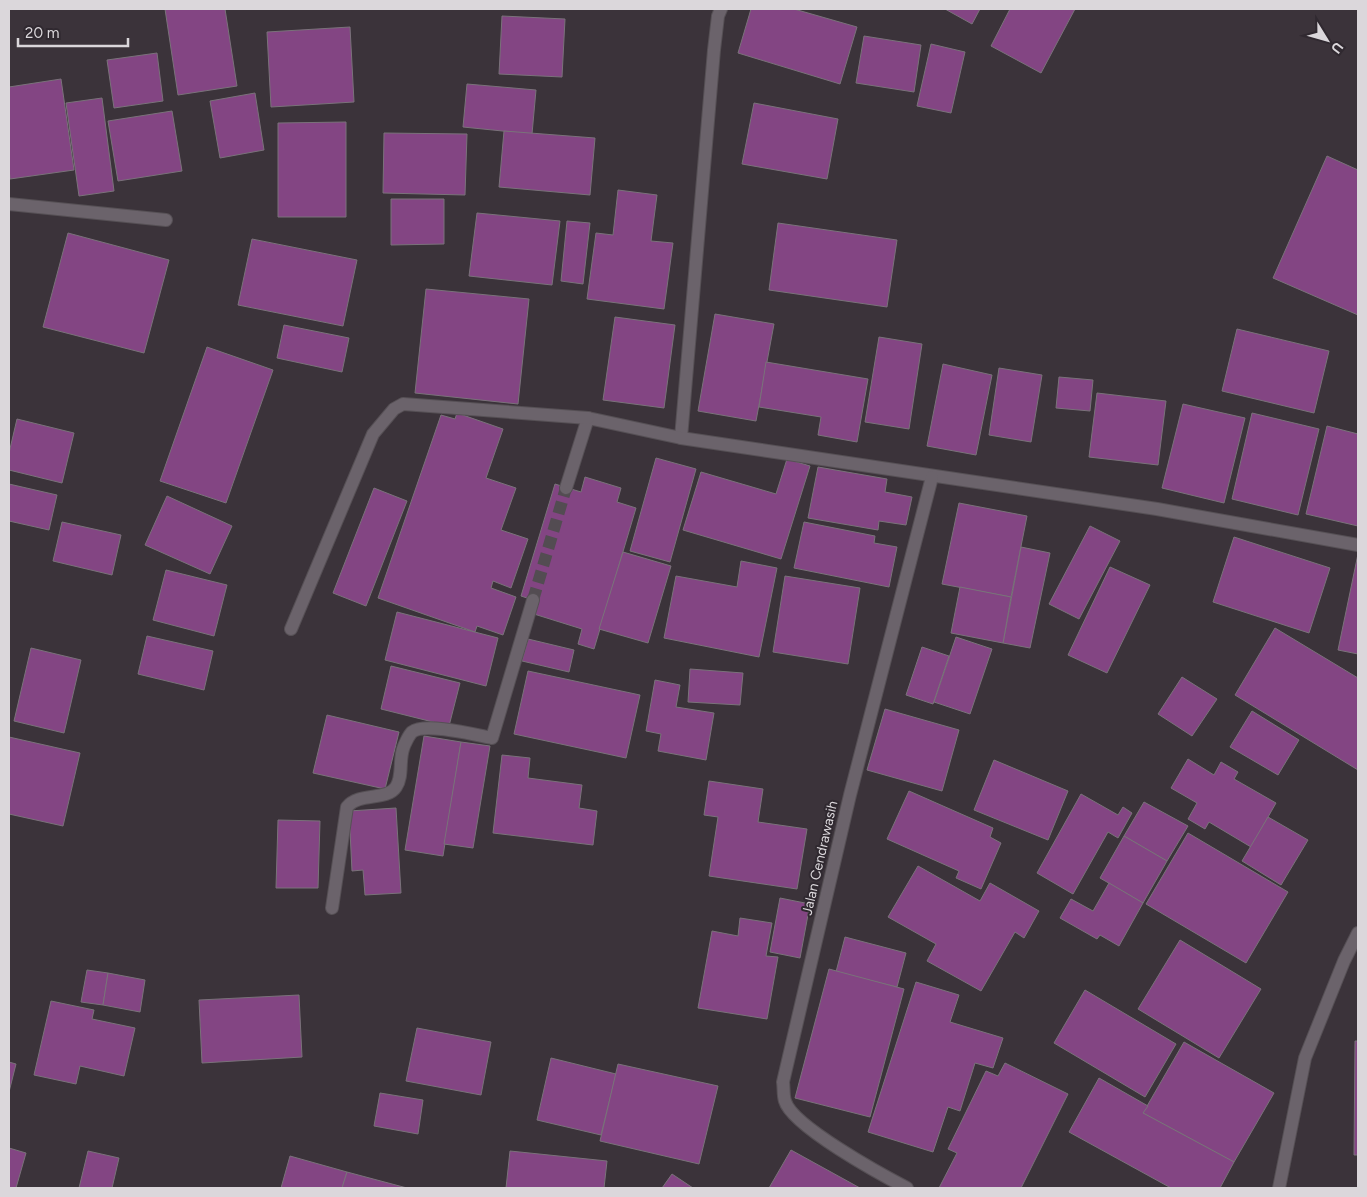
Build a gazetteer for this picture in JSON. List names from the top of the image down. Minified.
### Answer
{"streets":{"street":["Jalan Cendrawasih"]},"scale_bar":"20 m","north":"bottom right"}
